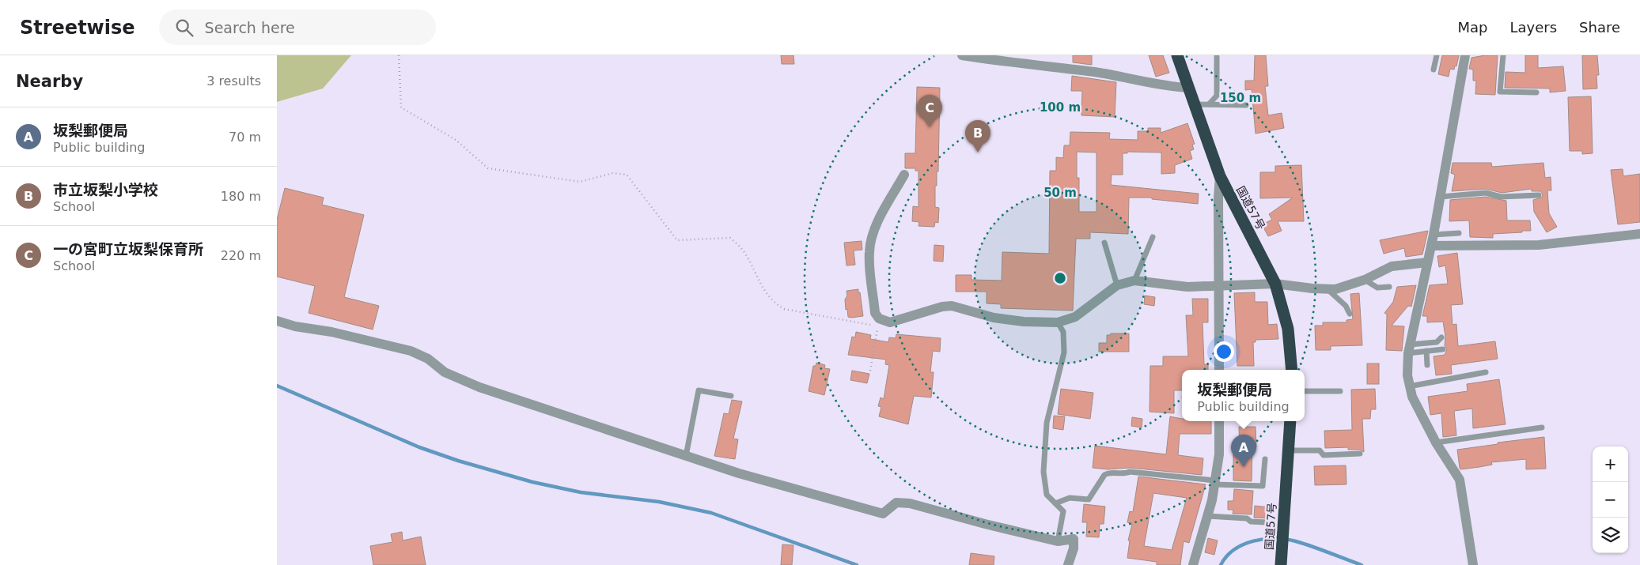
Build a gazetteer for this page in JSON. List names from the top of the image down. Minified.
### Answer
{"streets":{"highway":["国道57号"]},"page":{"header":"Streetwise","search":"Search here","nav":["Map","Layers","Share"],"heading":["Nearby","3 results"],"pins":["C","B","A"],"list":[{"mark":"A","name":"坂梨郵便局","note":"Public building","value":"70 m"},{"mark":"B","name":"市立坂梨小学校","note":"School","value":"180 m"},{"mark":"C","name":"一の宮町立坂梨保育所","note":"School","value":"220 m"}],"popup":["坂梨郵便局","Public building"],"map_buttons":["+","−"]},"rings":["150 m","100 m","50 m"]}
